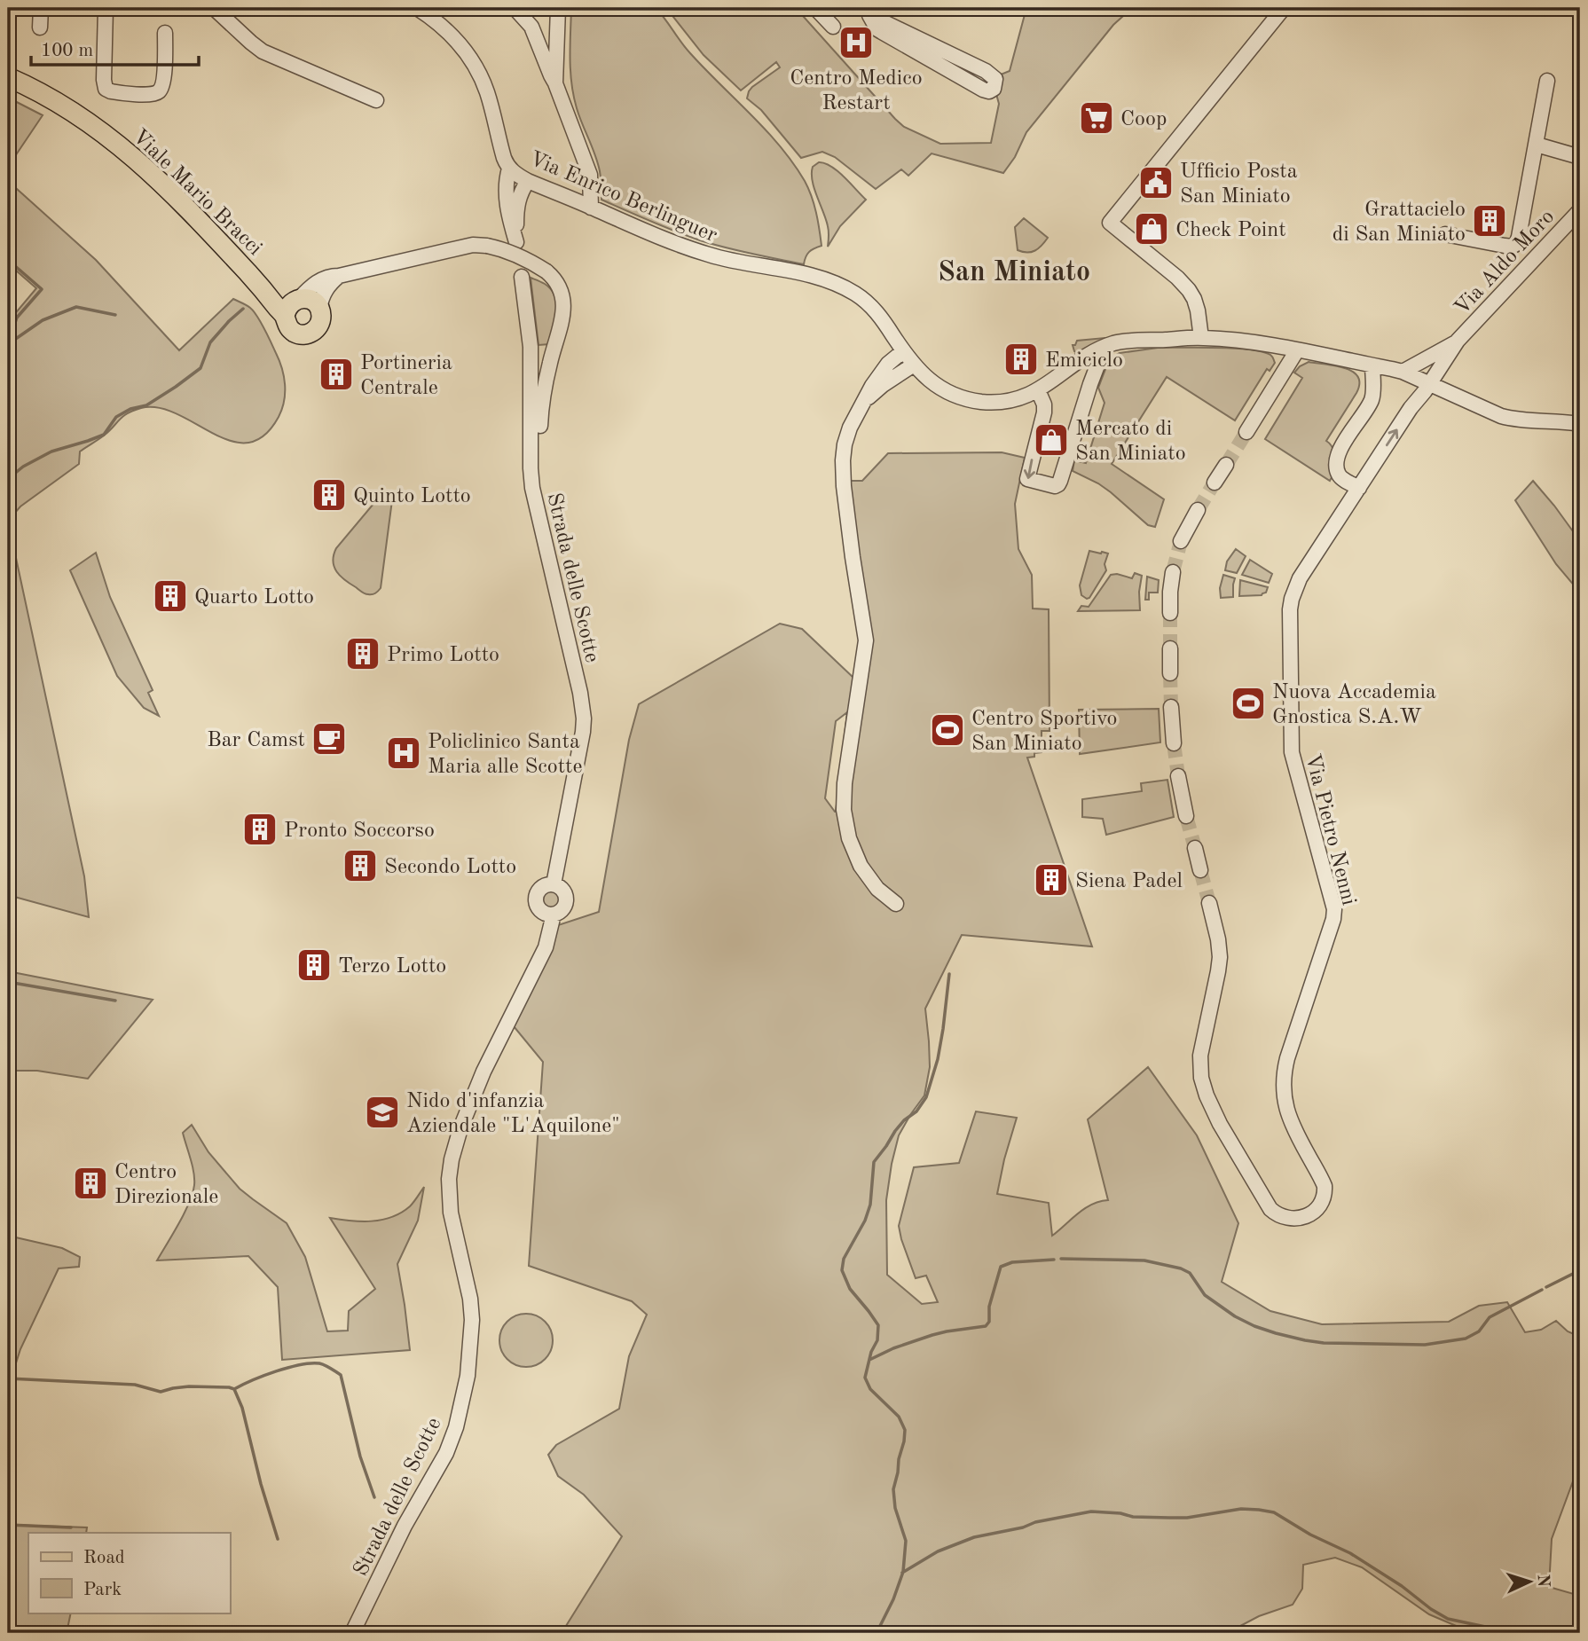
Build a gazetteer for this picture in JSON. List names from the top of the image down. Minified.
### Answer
{"streets":{"main road":["Viale Mario Bracci"],"street":["Via Enrico Berlinguer","Via Aldo Moro","Strada delle Scotte","Via Pietro Nenni"]},"crossings":[["Via Enrico Berlinguer","Via Aldo Moro"],["Via Enrico Berlinguer","Via Pietro Nenni"],["Via Aldo Moro","Via Pietro Nenni"]],"districts":["San Miniato"],"places":{"hospital":["Centro Medico Restart","Policlinico Santa Maria alle Scotte"],"supermarket":["Coop"],"public building":["Ufficio Posta San Miniato"],"building":["Grattacielo di San Miniato","Emiciclo","Portineria Centrale","Quinto Lotto","Quarto Lotto","Primo Lotto","Pronto Soccorso","Secondo Lotto","Siena Padel","Terzo Lotto","Centro Direzionale"],"shop":["Check Point","Mercato di San Miniato"],"sports":["Nuova Accademia Gnostica S.A.W","Centro Sportivo San Miniato"],"cafe":["Bar Camst"],"school or university":["Nido d'infanzia Aziendale \"L'Aquilone\""]},"legend":["Road","Park"],"scale_bar":"100 m","north":"right"}
